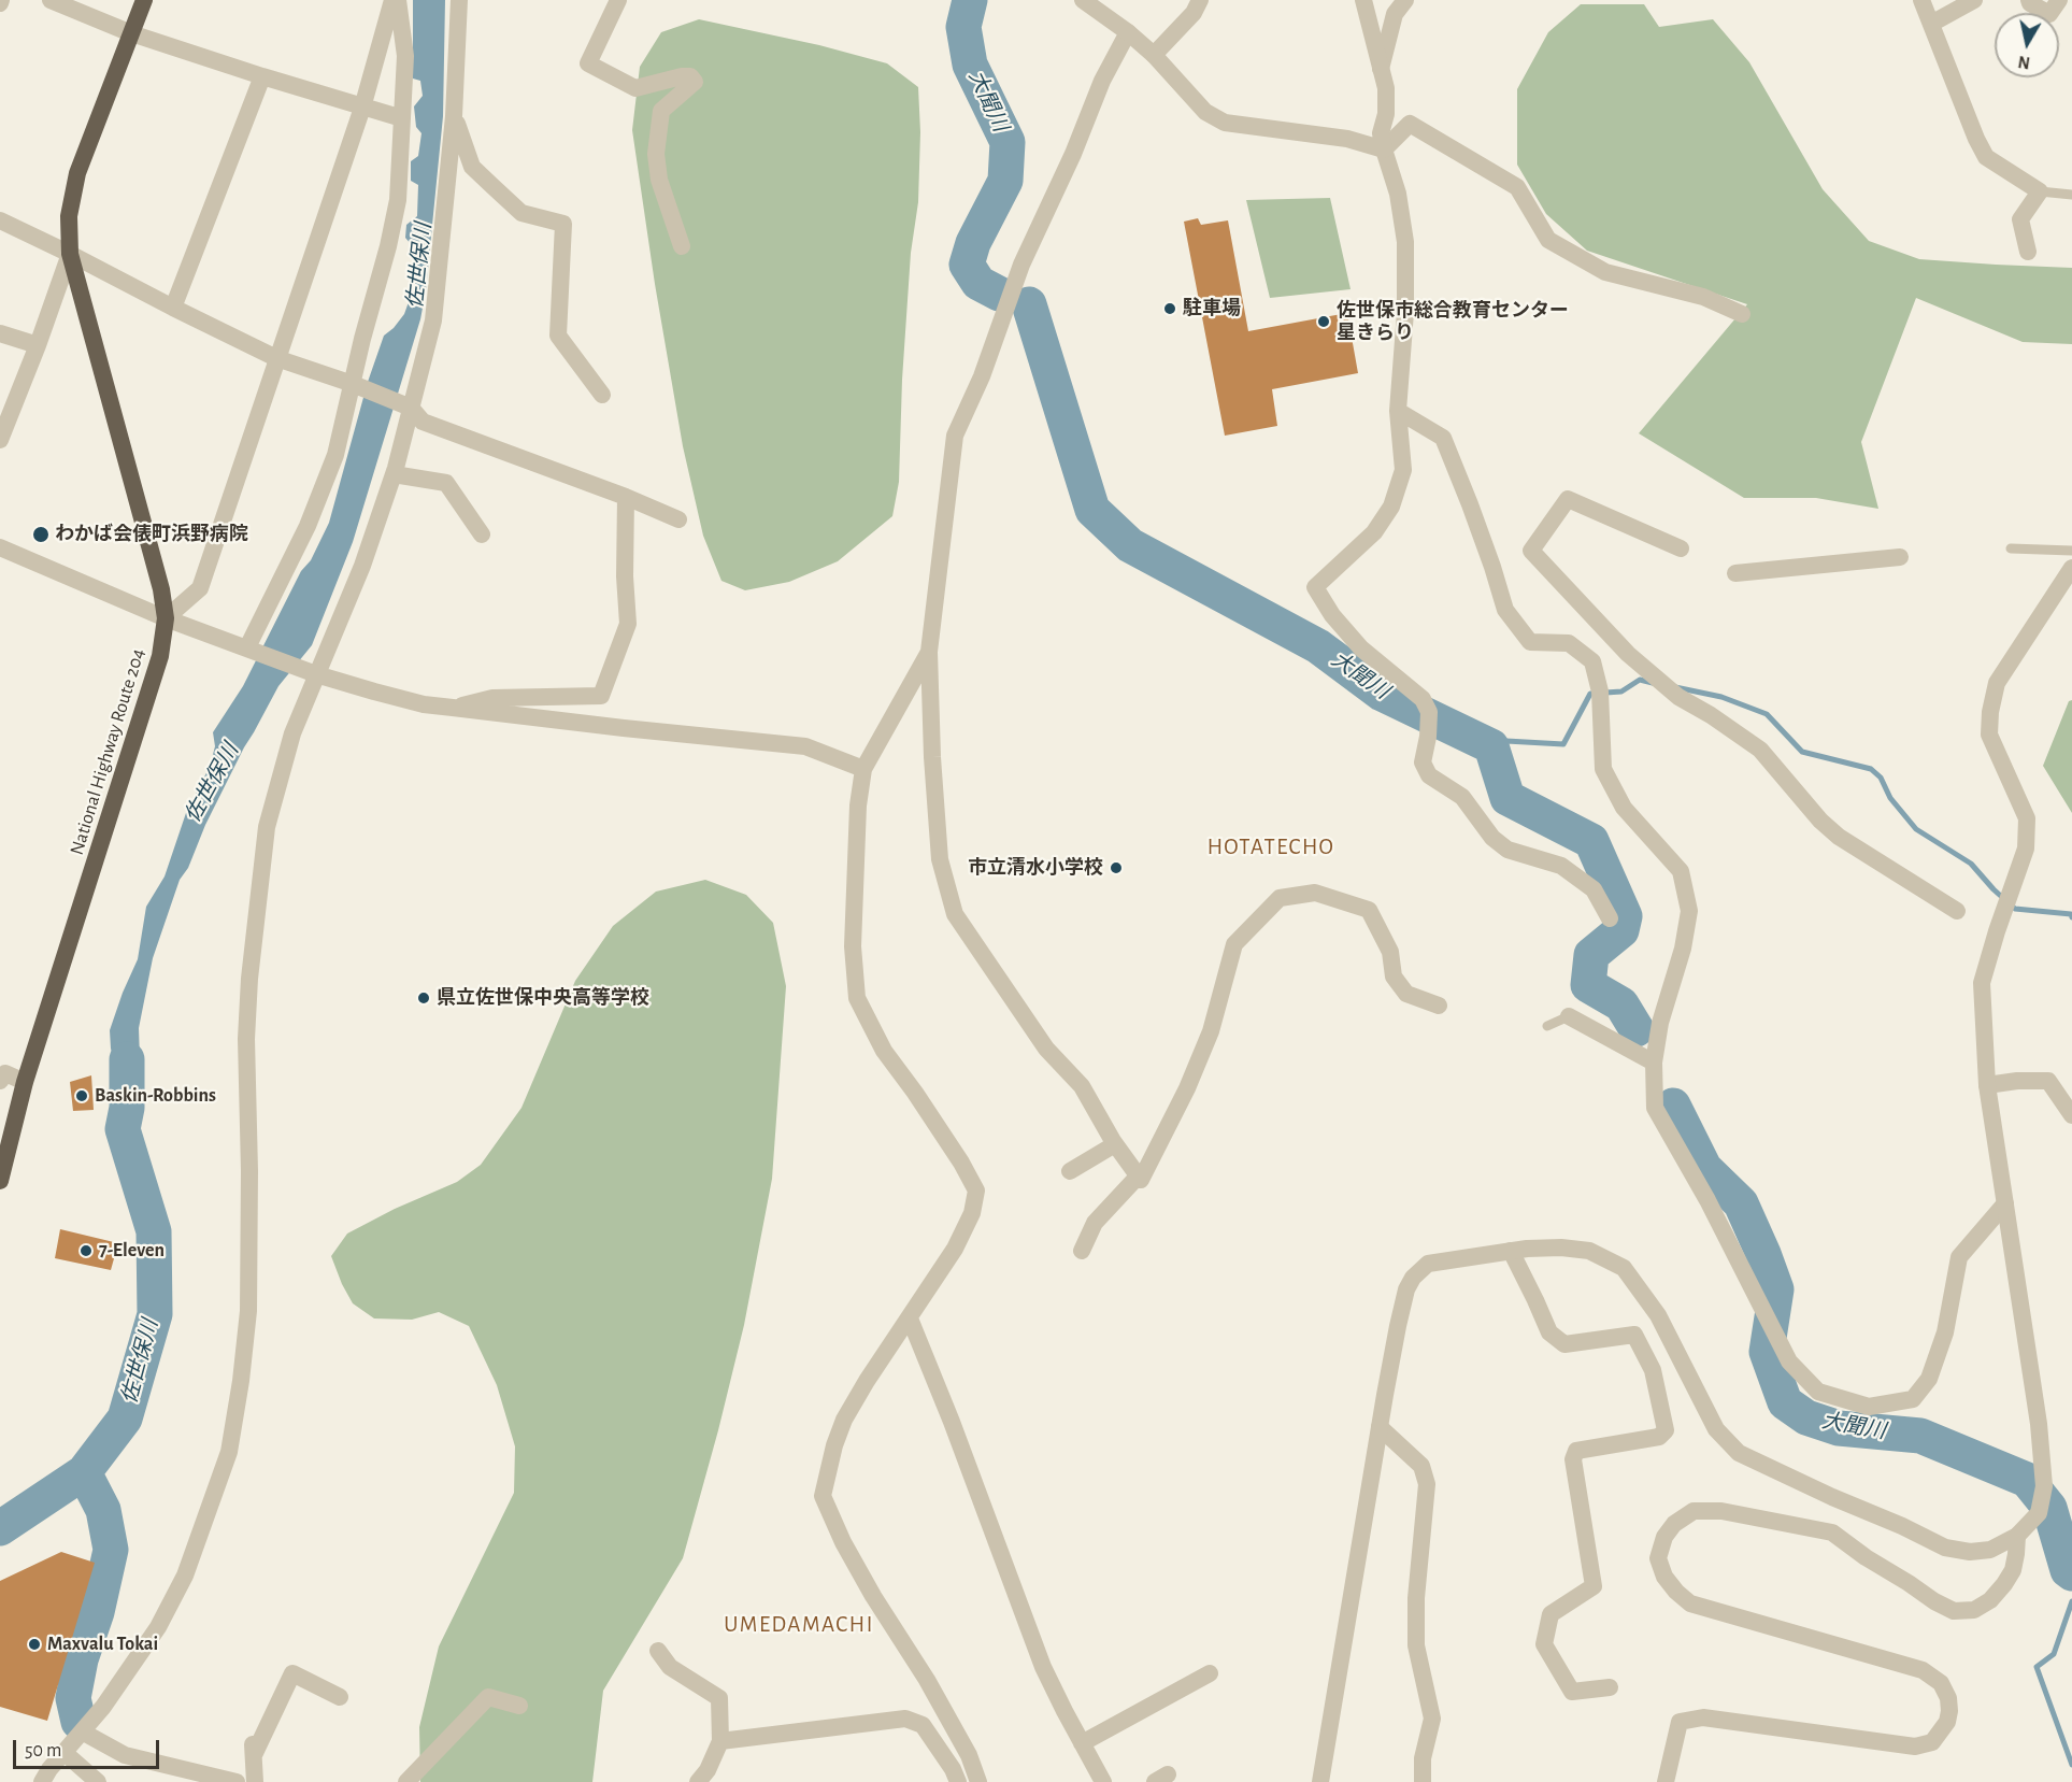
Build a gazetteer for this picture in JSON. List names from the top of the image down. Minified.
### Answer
{"streets":{"highway":["National Highway Route 204"]},"districts":["HOTATECHO","UMEDAMACHI"],"water":["大聞川","佐世保川"],"places":["駐車場","佐世保市総合教育センター 星きらり","わかば会俵町浜野病院","市立清水小学校","県立佐世保中央高等学校","Baskin-Robbins","7-Eleven","Maxvalu Tokai"],"scale_bar":"50 m","north":"bottom"}
